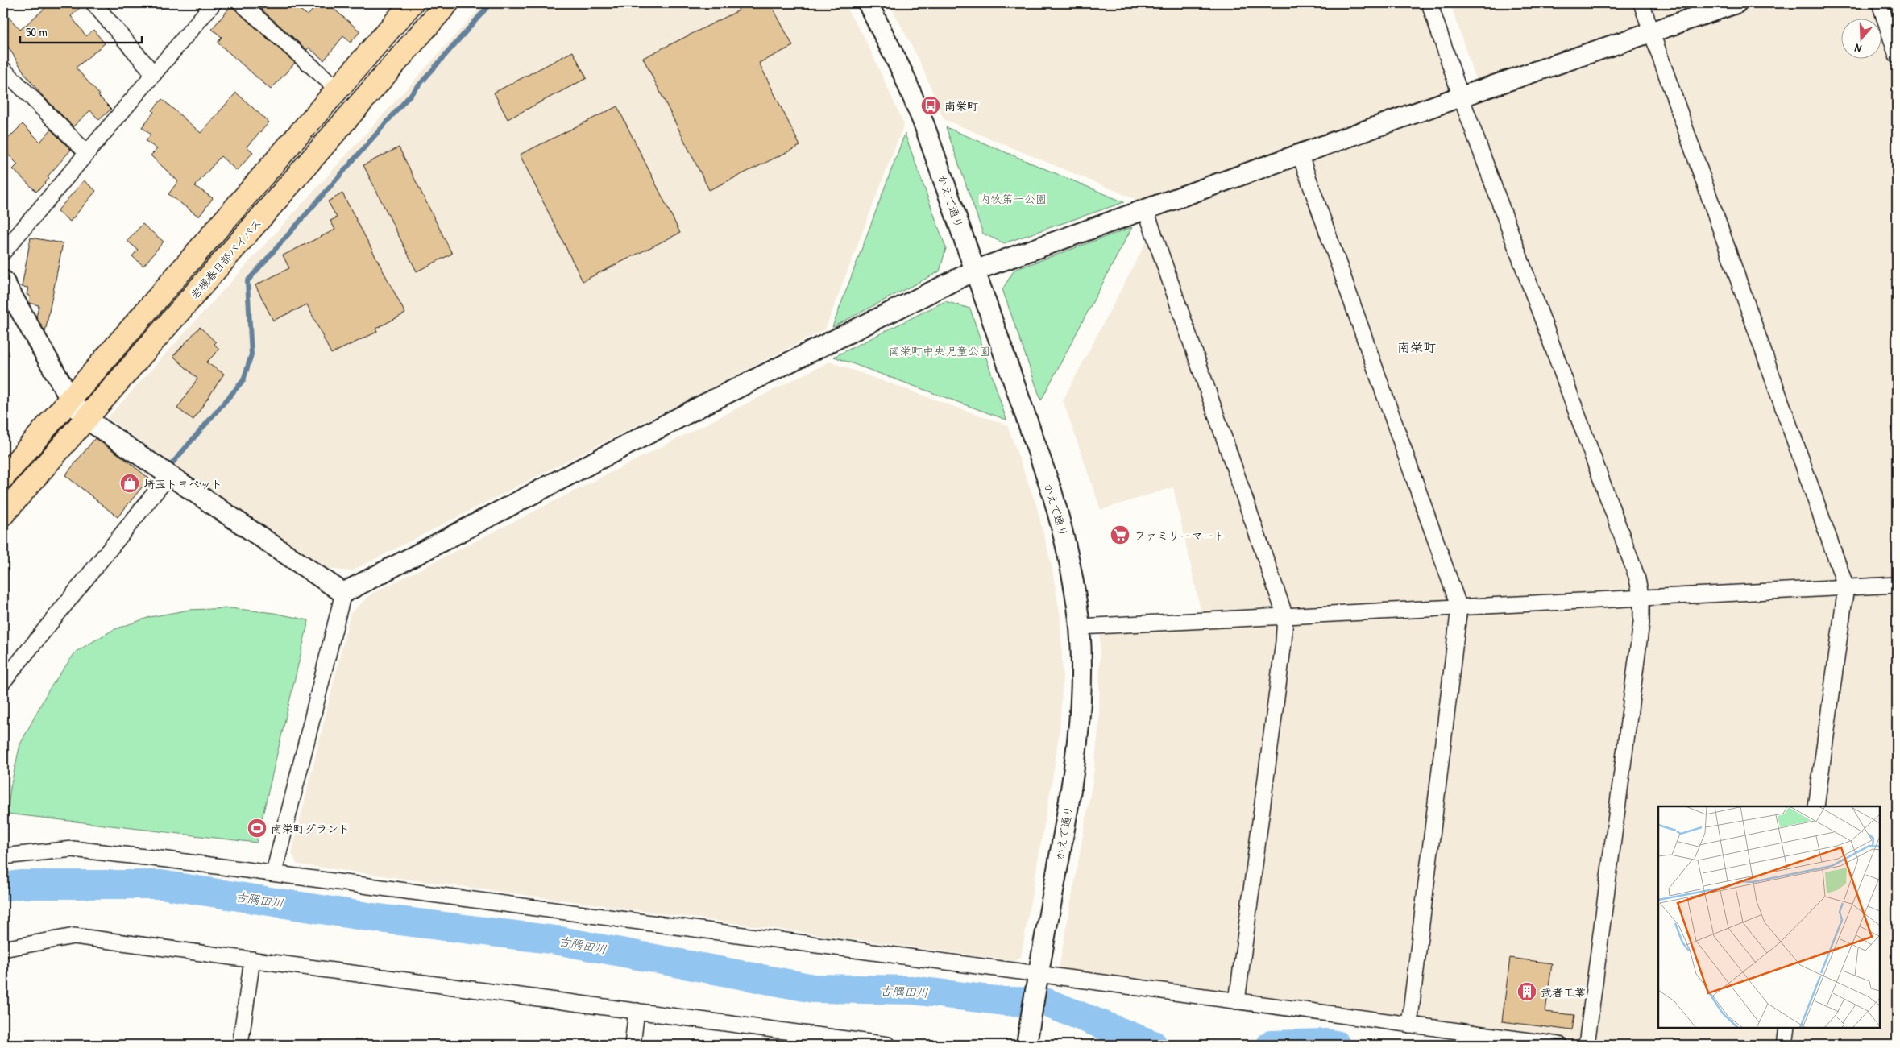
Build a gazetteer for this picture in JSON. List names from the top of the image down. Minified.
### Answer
{"streets":{"highway":["岩槻春日部バイパス"],"street":["かえで通り"]},"districts":["南栄町"],"water":["古隅田川"],"parks":["内牧第一公園","南栄町中央児童公園"],"places":{"bus stop":["南栄町"],"shop":["埼玉トヨペット"],"supermarket":["ファミリーマート"],"sports":["南栄町グランド"],"building":["武者工業"]},"scale_bar":"50 m","north":"bottom"}
